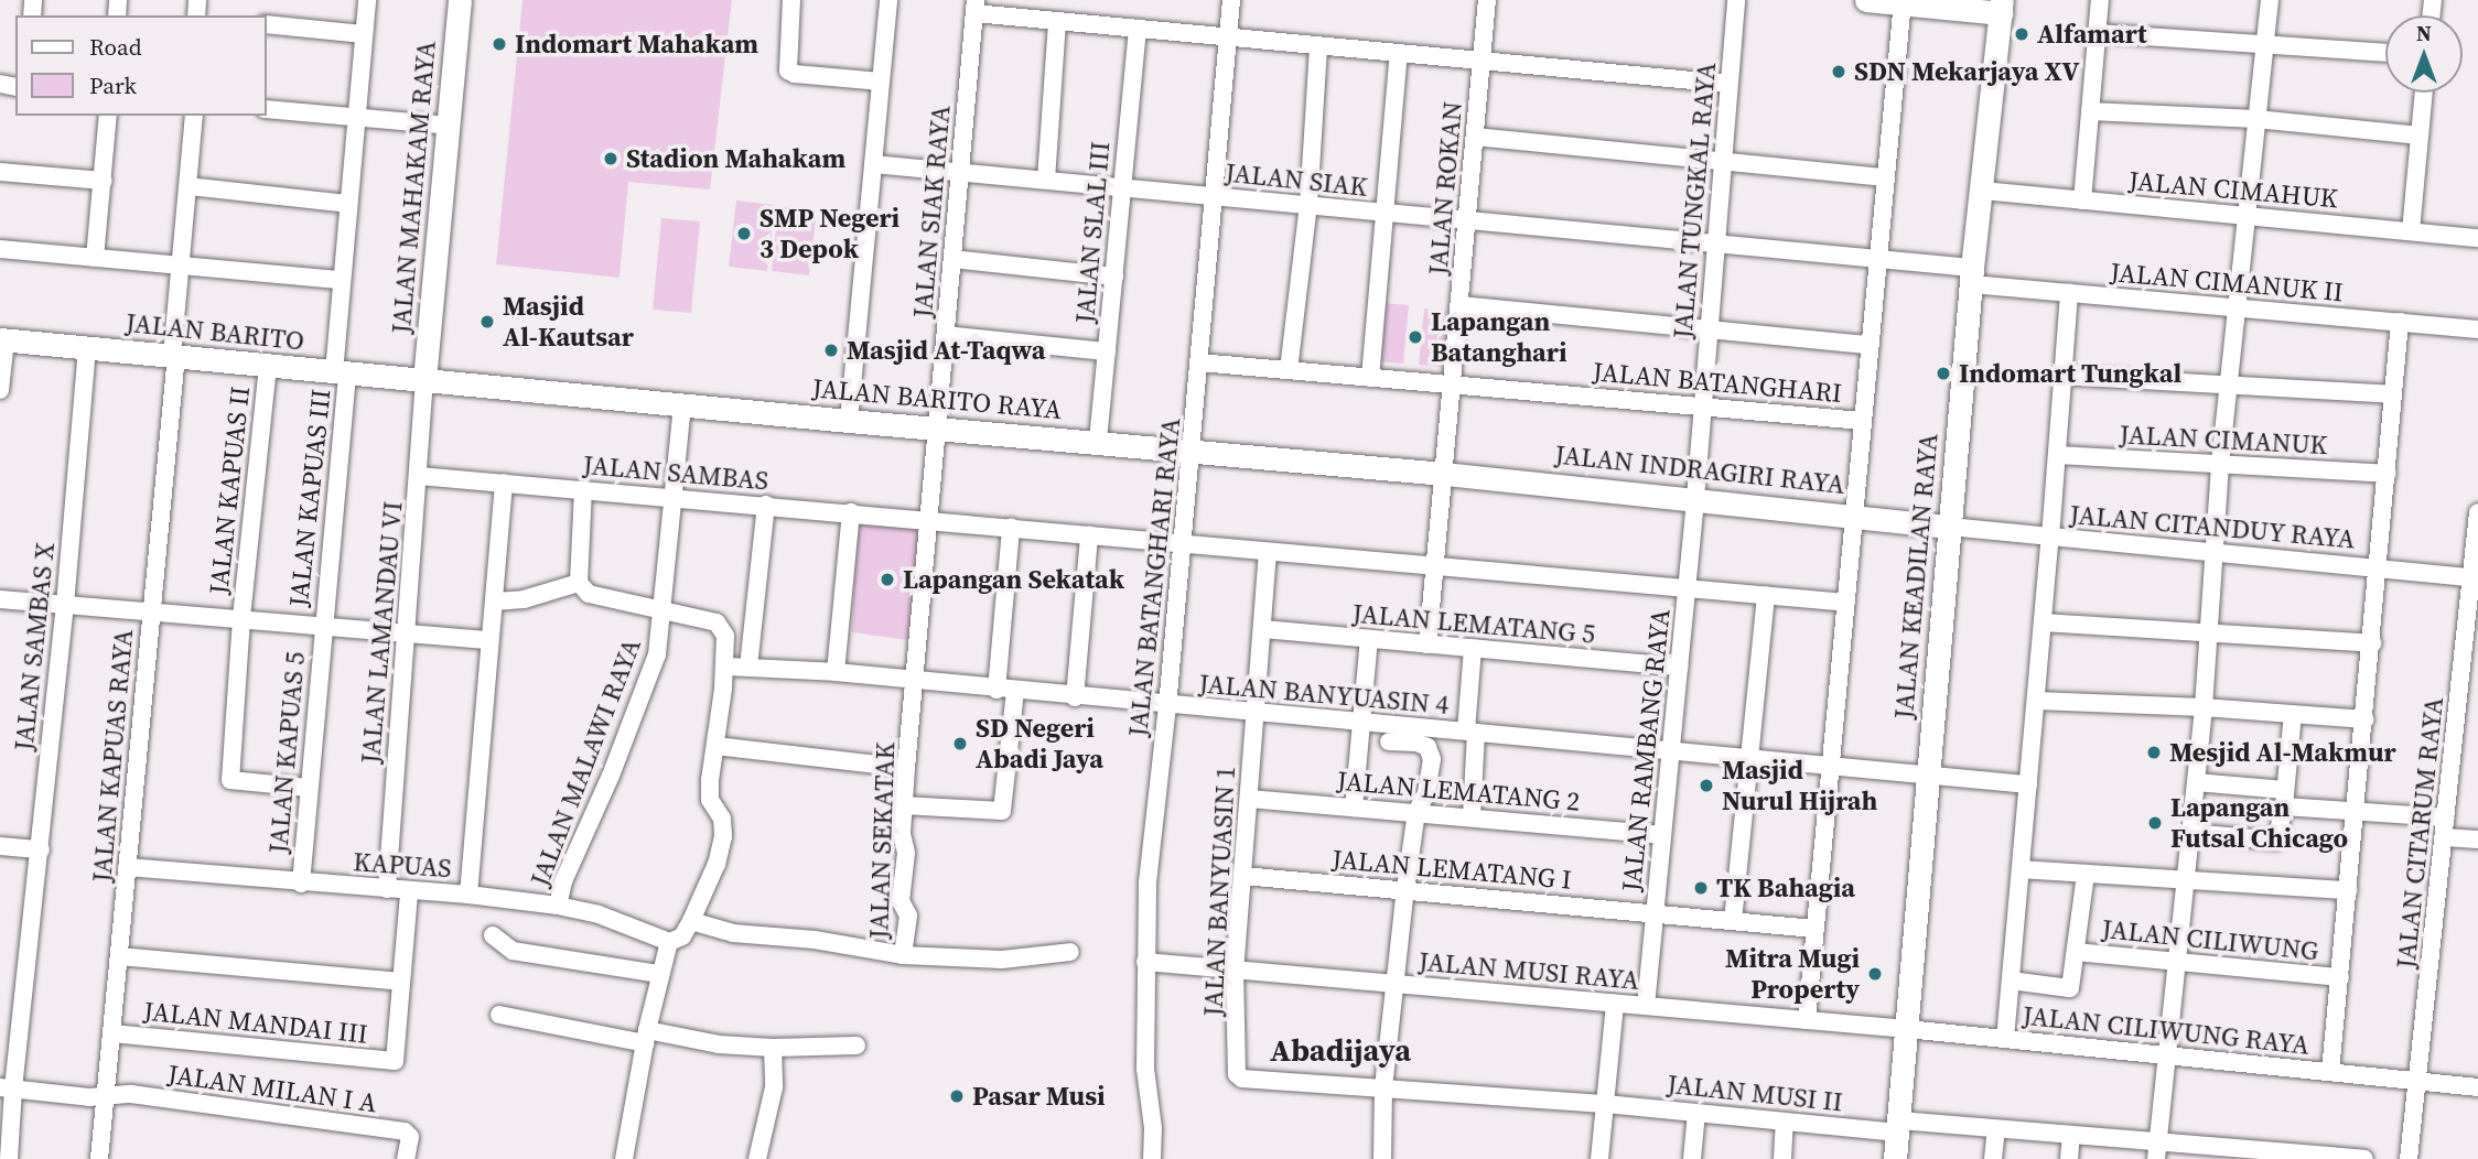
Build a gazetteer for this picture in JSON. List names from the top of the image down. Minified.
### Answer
{"streets":{"street":["JALAN SIAK","JALAN MAHAKAM RAYA","JALAN ROKAN","JALAN CIMAHUK","JALAN TUNGKAL RAYA","JALAN SIAK RAYA","JALAN SLAL III","JALAN CIMANUK II","JALAN BARITO","JALAN BATANGHARI","JALAN BARITO RAYA","JALAN CIMANUK","JALAN INDRAGIRI RAYA","JALAN SAMBAS","JALAN KAPUAS II","JALAN KAPUAS III","JALAN CITANDUY RAYA","JALAN KEADILAN RAYA","JALAN BATANGHARI RAYA","JALAN LEMATANG 5","JALAN LAMANDAU VI","JALAN SAMBAS X","JALAN BANYUASIN 4","JALAN RAMBANG RAYA","JALAN KAPUAS 5","JALAN KAPUAS RAYA","JALAN MALAWI RAYA","JALAN LEMATANG 2","JALAN CITARUM RAYA","JALAN SEKATAK","KAPUAS","JALAN LEMATANG I","JALAN BANYUASIN 1","JALAN CILIWUNG","JALAN MUSI RAYA","JALAN MANDAI III","JALAN CILIWUNG RAYA","JALAN MILAN I A","JALAN MUSI II"]},"crossings":[["JALAN SIAK","JALAN ROKAN"],["JALAN SIAK","JALAN TUNGKAL RAYA"],["JALAN SIAK","JALAN SIAK RAYA"],["JALAN SIAK","JALAN SLAL III"],["JALAN SIAK","JALAN CIMANUK II"],["JALAN SIAK","JALAN BATANGHARI RAYA"],["JALAN MAHAKAM RAYA","JALAN BARITO"],["JALAN MAHAKAM RAYA","JALAN BARITO RAYA"],["JALAN MAHAKAM RAYA","JALAN LAMANDAU VI"],["JALAN ROKAN","JALAN BATANGHARI"],["JALAN ROKAN","JALAN BARITO RAYA"],["JALAN ROKAN","JALAN INDRAGIRI RAYA"],["JALAN ROKAN","JALAN SAMBAS"],["JALAN ROKAN","JALAN LEMATANG 5"],["JALAN CIMAHUK","JALAN KEADILAN RAYA"],["JALAN TUNGKAL RAYA","JALAN BATANGHARI"],["JALAN TUNGKAL RAYA","JALAN INDRAGIRI RAYA"],["JALAN TUNGKAL RAYA","JALAN RAMBANG RAYA"],["JALAN SIAK RAYA","JALAN BARITO RAYA"],["JALAN SIAK RAYA","JALAN SEKATAK"],["JALAN SLAL III","JALAN BARITO RAYA"],["JALAN CIMANUK II","JALAN KEADILAN RAYA"],["JALAN BARITO","JALAN BARITO RAYA"],["JALAN BARITO","JALAN KAPUAS II"],["JALAN BARITO","JALAN KAPUAS III"],["JALAN BARITO","JALAN LAMANDAU VI"],["JALAN BARITO","JALAN SAMBAS X"],["JALAN BARITO","JALAN KAPUAS RAYA"],["JALAN BATANGHARI","JALAN BATANGHARI RAYA"],["JALAN BARITO RAYA","JALAN INDRAGIRI RAYA"],["JALAN BARITO RAYA","JALAN BATANGHARI RAYA"],["JALAN BARITO RAYA","JALAN LAMANDAU VI"],["JALAN BARITO RAYA","JALAN MALAWI RAYA"],["JALAN BARITO RAYA","JALAN SEKATAK"],["JALAN INDRAGIRI RAYA","JALAN CITANDUY RAYA"],["JALAN INDRAGIRI RAYA","JALAN KEADILAN RAYA"],["JALAN INDRAGIRI RAYA","JALAN RAMBANG RAYA"],["JALAN SAMBAS","JALAN BATANGHARI RAYA"],["JALAN SAMBAS","JALAN LAMANDAU VI"],["JALAN SAMBAS","JALAN RAMBANG RAYA"],["JALAN SAMBAS","JALAN MALAWI RAYA"],["JALAN SAMBAS","JALAN SEKATAK"],["JALAN SAMBAS","JALAN BANYUASIN 1"],["JALAN KAPUAS II","JALAN KAPUAS 5"],["JALAN KAPUAS III","JALAN KAPUAS 5"],["JALAN CITANDUY RAYA","JALAN KEADILAN RAYA"],["JALAN CITANDUY RAYA","JALAN CITARUM RAYA"],["JALAN KEADILAN RAYA","JALAN BANYUASIN 4"],["JALAN KEADILAN RAYA","JALAN MUSI RAYA"],["JALAN KEADILAN RAYA","JALAN CILIWUNG RAYA"],["JALAN KEADILAN RAYA","JALAN MUSI II"],["JALAN BATANGHARI RAYA","JALAN BANYUASIN 4"],["JALAN BATANGHARI RAYA","JALAN MUSI RAYA"],["JALAN LEMATANG 5","JALAN RAMBANG RAYA"],["JALAN LEMATANG 5","JALAN BANYUASIN 1"],["JALAN LAMANDAU VI","KAPUAS"],["JALAN BANYUASIN 4","JALAN RAMBANG RAYA"],["JALAN BANYUASIN 4","JALAN SEKATAK"],["JALAN BANYUASIN 4","JALAN BANYUASIN 1"],["JALAN RAMBANG RAYA","JALAN LEMATANG 2"],["JALAN RAMBANG RAYA","JALAN LEMATANG I"],["JALAN RAMBANG RAYA","JALAN MUSI RAYA"],["JALAN KAPUAS 5","KAPUAS"],["JALAN KAPUAS RAYA","KAPUAS"],["JALAN KAPUAS RAYA","JALAN MANDAI III"],["JALAN KAPUAS RAYA","JALAN MILAN I A"],["JALAN MALAWI RAYA","KAPUAS"],["JALAN LEMATANG 2","JALAN BANYUASIN 1"],["JALAN CITARUM RAYA","JALAN CILIWUNG RAYA"],["JALAN LEMATANG I","JALAN BANYUASIN 1"],["JALAN BANYUASIN 1","JALAN MUSI RAYA"],["JALAN BANYUASIN 1","JALAN MUSI II"],["JALAN MUSI RAYA","JALAN CILIWUNG RAYA"]],"districts":["Abadijaya"],"places":["Alfamart","Indomart Mahakam","SDN Mekarjaya XV","Stadion Mahakam","SMP Negeri 3 Depok","Masjid Al-Kautsar","Lapangan Batanghari","Masjid At-Taqwa","Indomart Tungkal","Lapangan Sekatak","SD Negeri Abadi Jaya","Mesjid Al-Makmur","Masjid Nurul Hijrah","Lapangan Futsal Chicago","TK Bahagia","Mitra Mugi Property","Pasar Musi"],"legend":["Road","Park"],"north":"top"}
